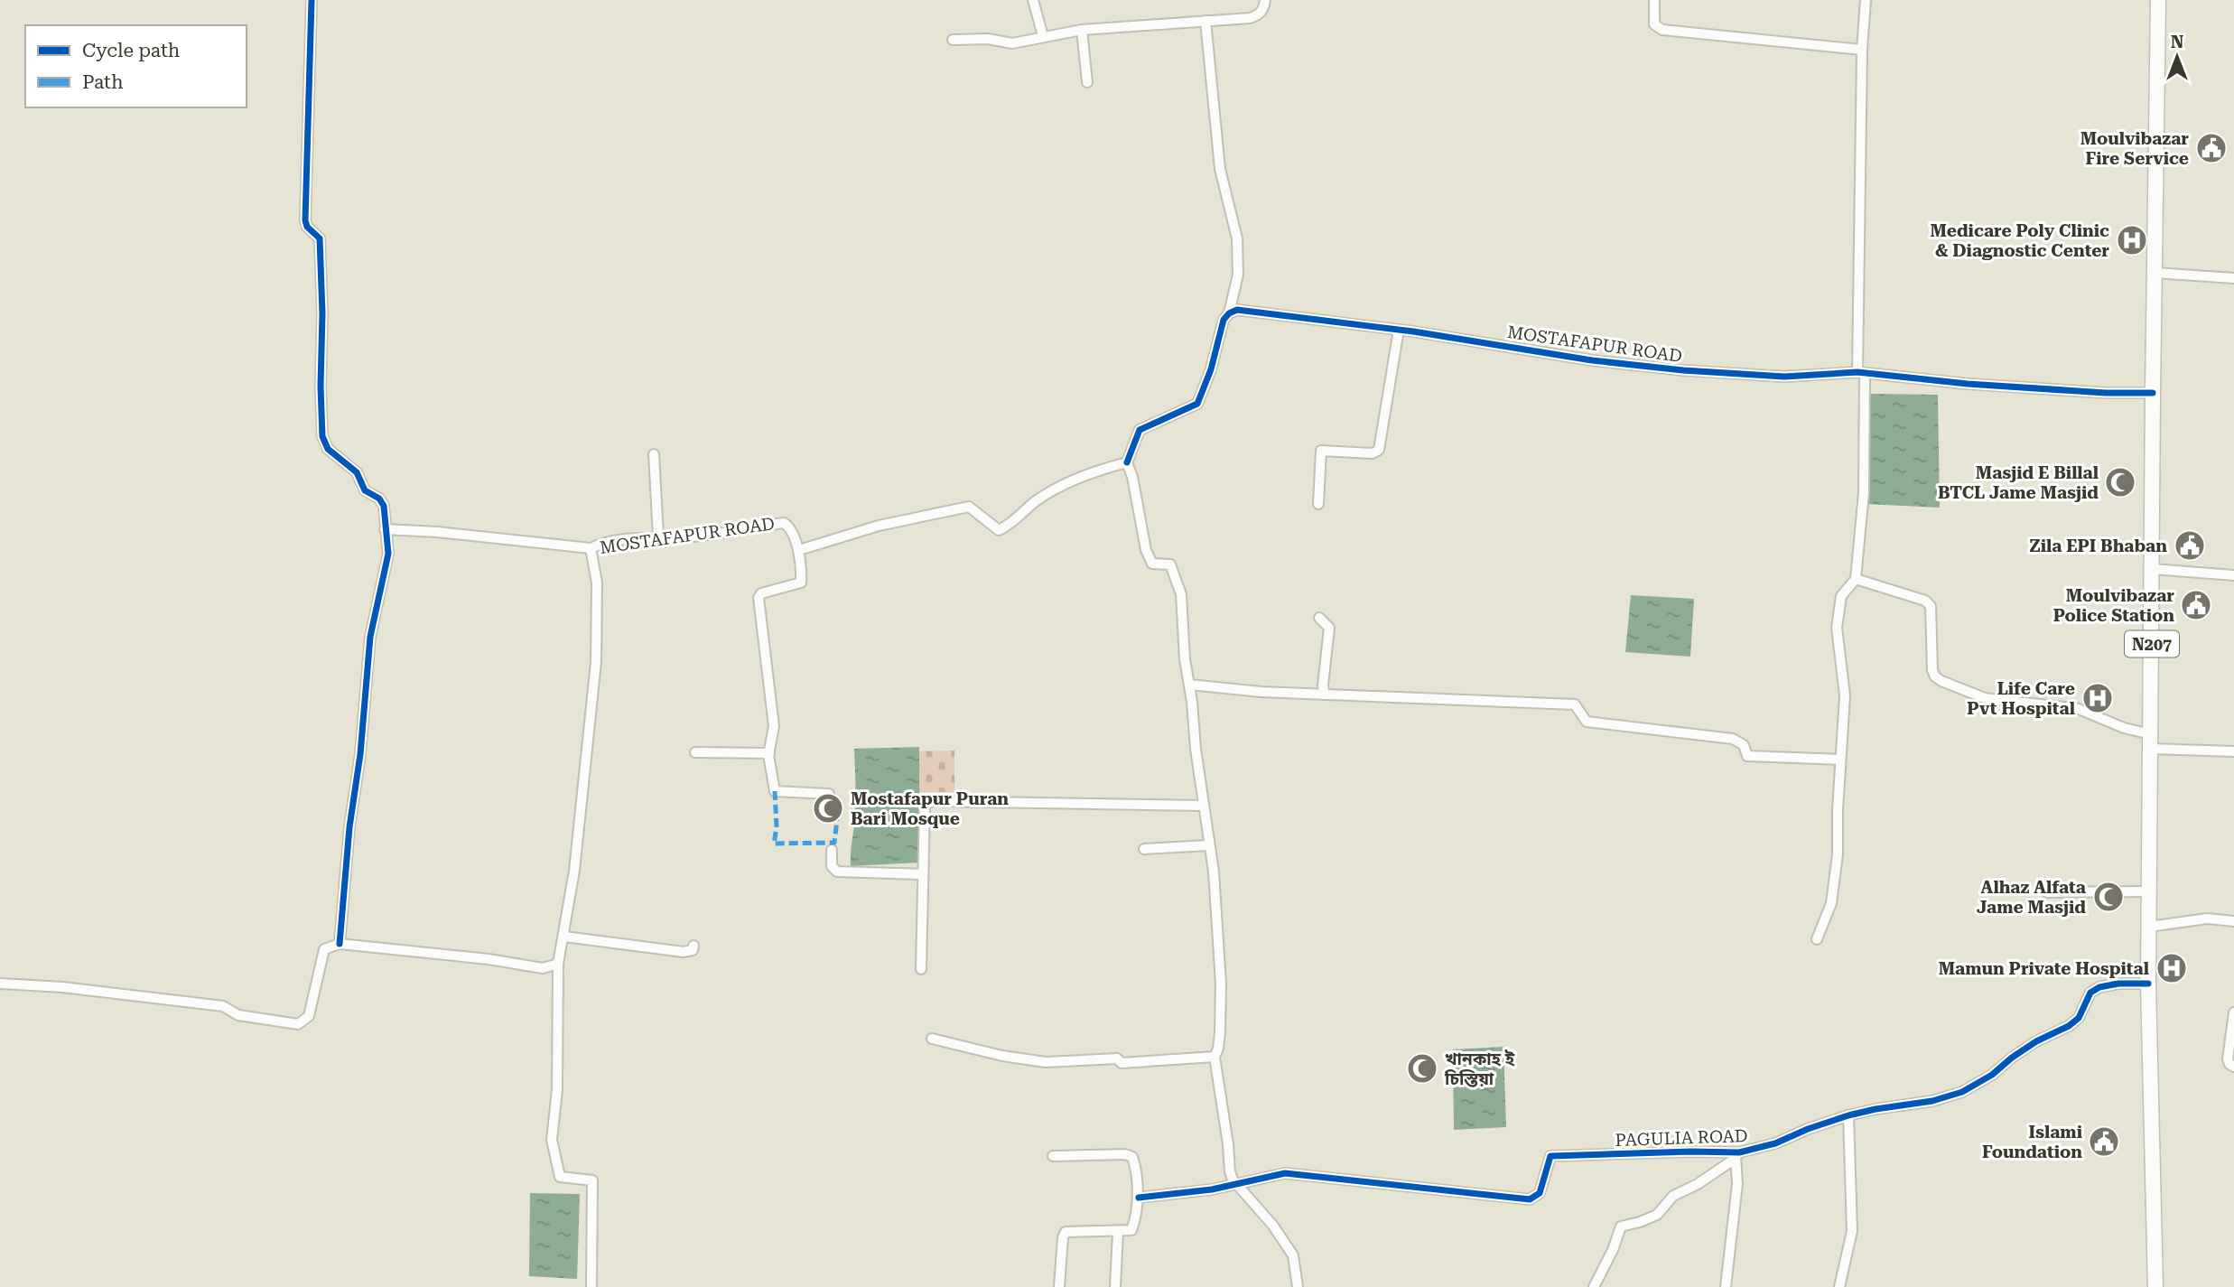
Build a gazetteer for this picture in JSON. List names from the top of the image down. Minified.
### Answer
{"streets":{"highway":["N207"],"street":["MOSTAFAPUR ROAD","PAGULIA ROAD"]},"crossings":[["MOSTAFAPUR ROAD","N207"],["N207","PAGULIA ROAD"]],"places":{"public building":["Moulvibazar Fire Service","Zila EPI Bhaban","Moulvibazar Police Station","Islami Foundation"],"hospital":["Medicare Poly Clinic & Diagnostic Center","Life Care Pvt Hospital","Mamun Private Hospital"],"mosque":["Masjid E Billal BTCL Jame Masjid","Mostafapur Puran Bari Mosque","Alhaz Alfata Jame Masjid","খানকাহ ই চিস্তিয়া"]},"legend":["Cycle path","Path"],"north":"top"}
